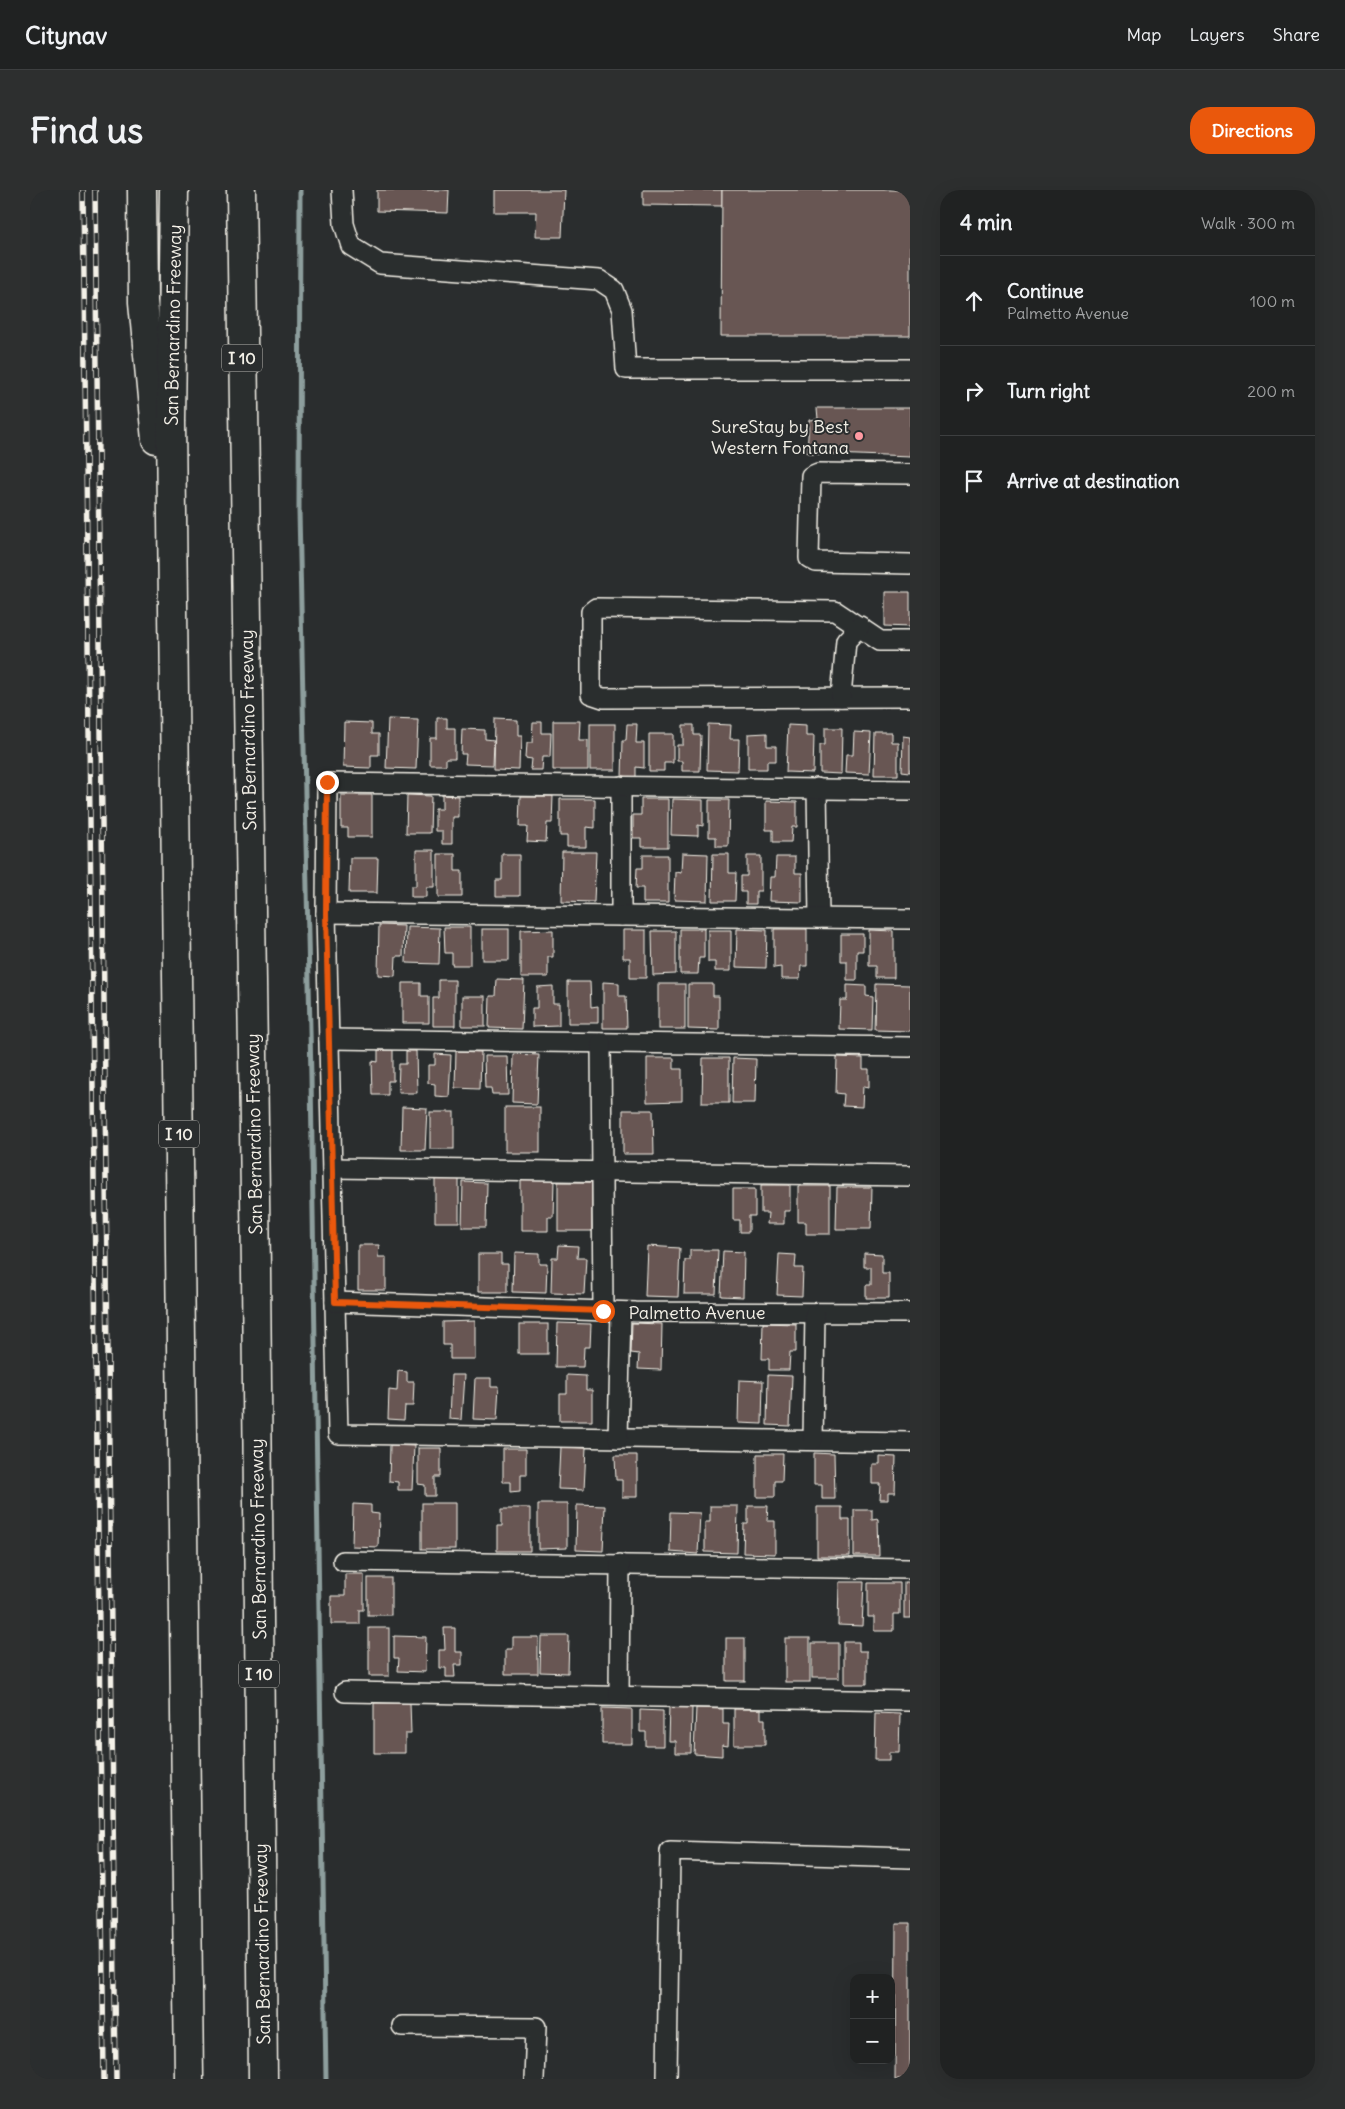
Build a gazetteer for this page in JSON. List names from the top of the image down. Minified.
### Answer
{"streets":{"highway":["San Bernardino Freeway","I 10"],"lane":["Palmetto Avenue"]},"places":["SureStay by Best Western Fontana"],"page":{"header":"Citynav","nav":["Map","Layers","Share"],"buttons":"Directions","title":"Find us","heading":["4 min","Walk · 300 m"],"list":[["Continue","Palmetto Avenue","100 m"],["Turn right","200 m"],"Arrive at destination"],"map_buttons":["+","−"]}}
